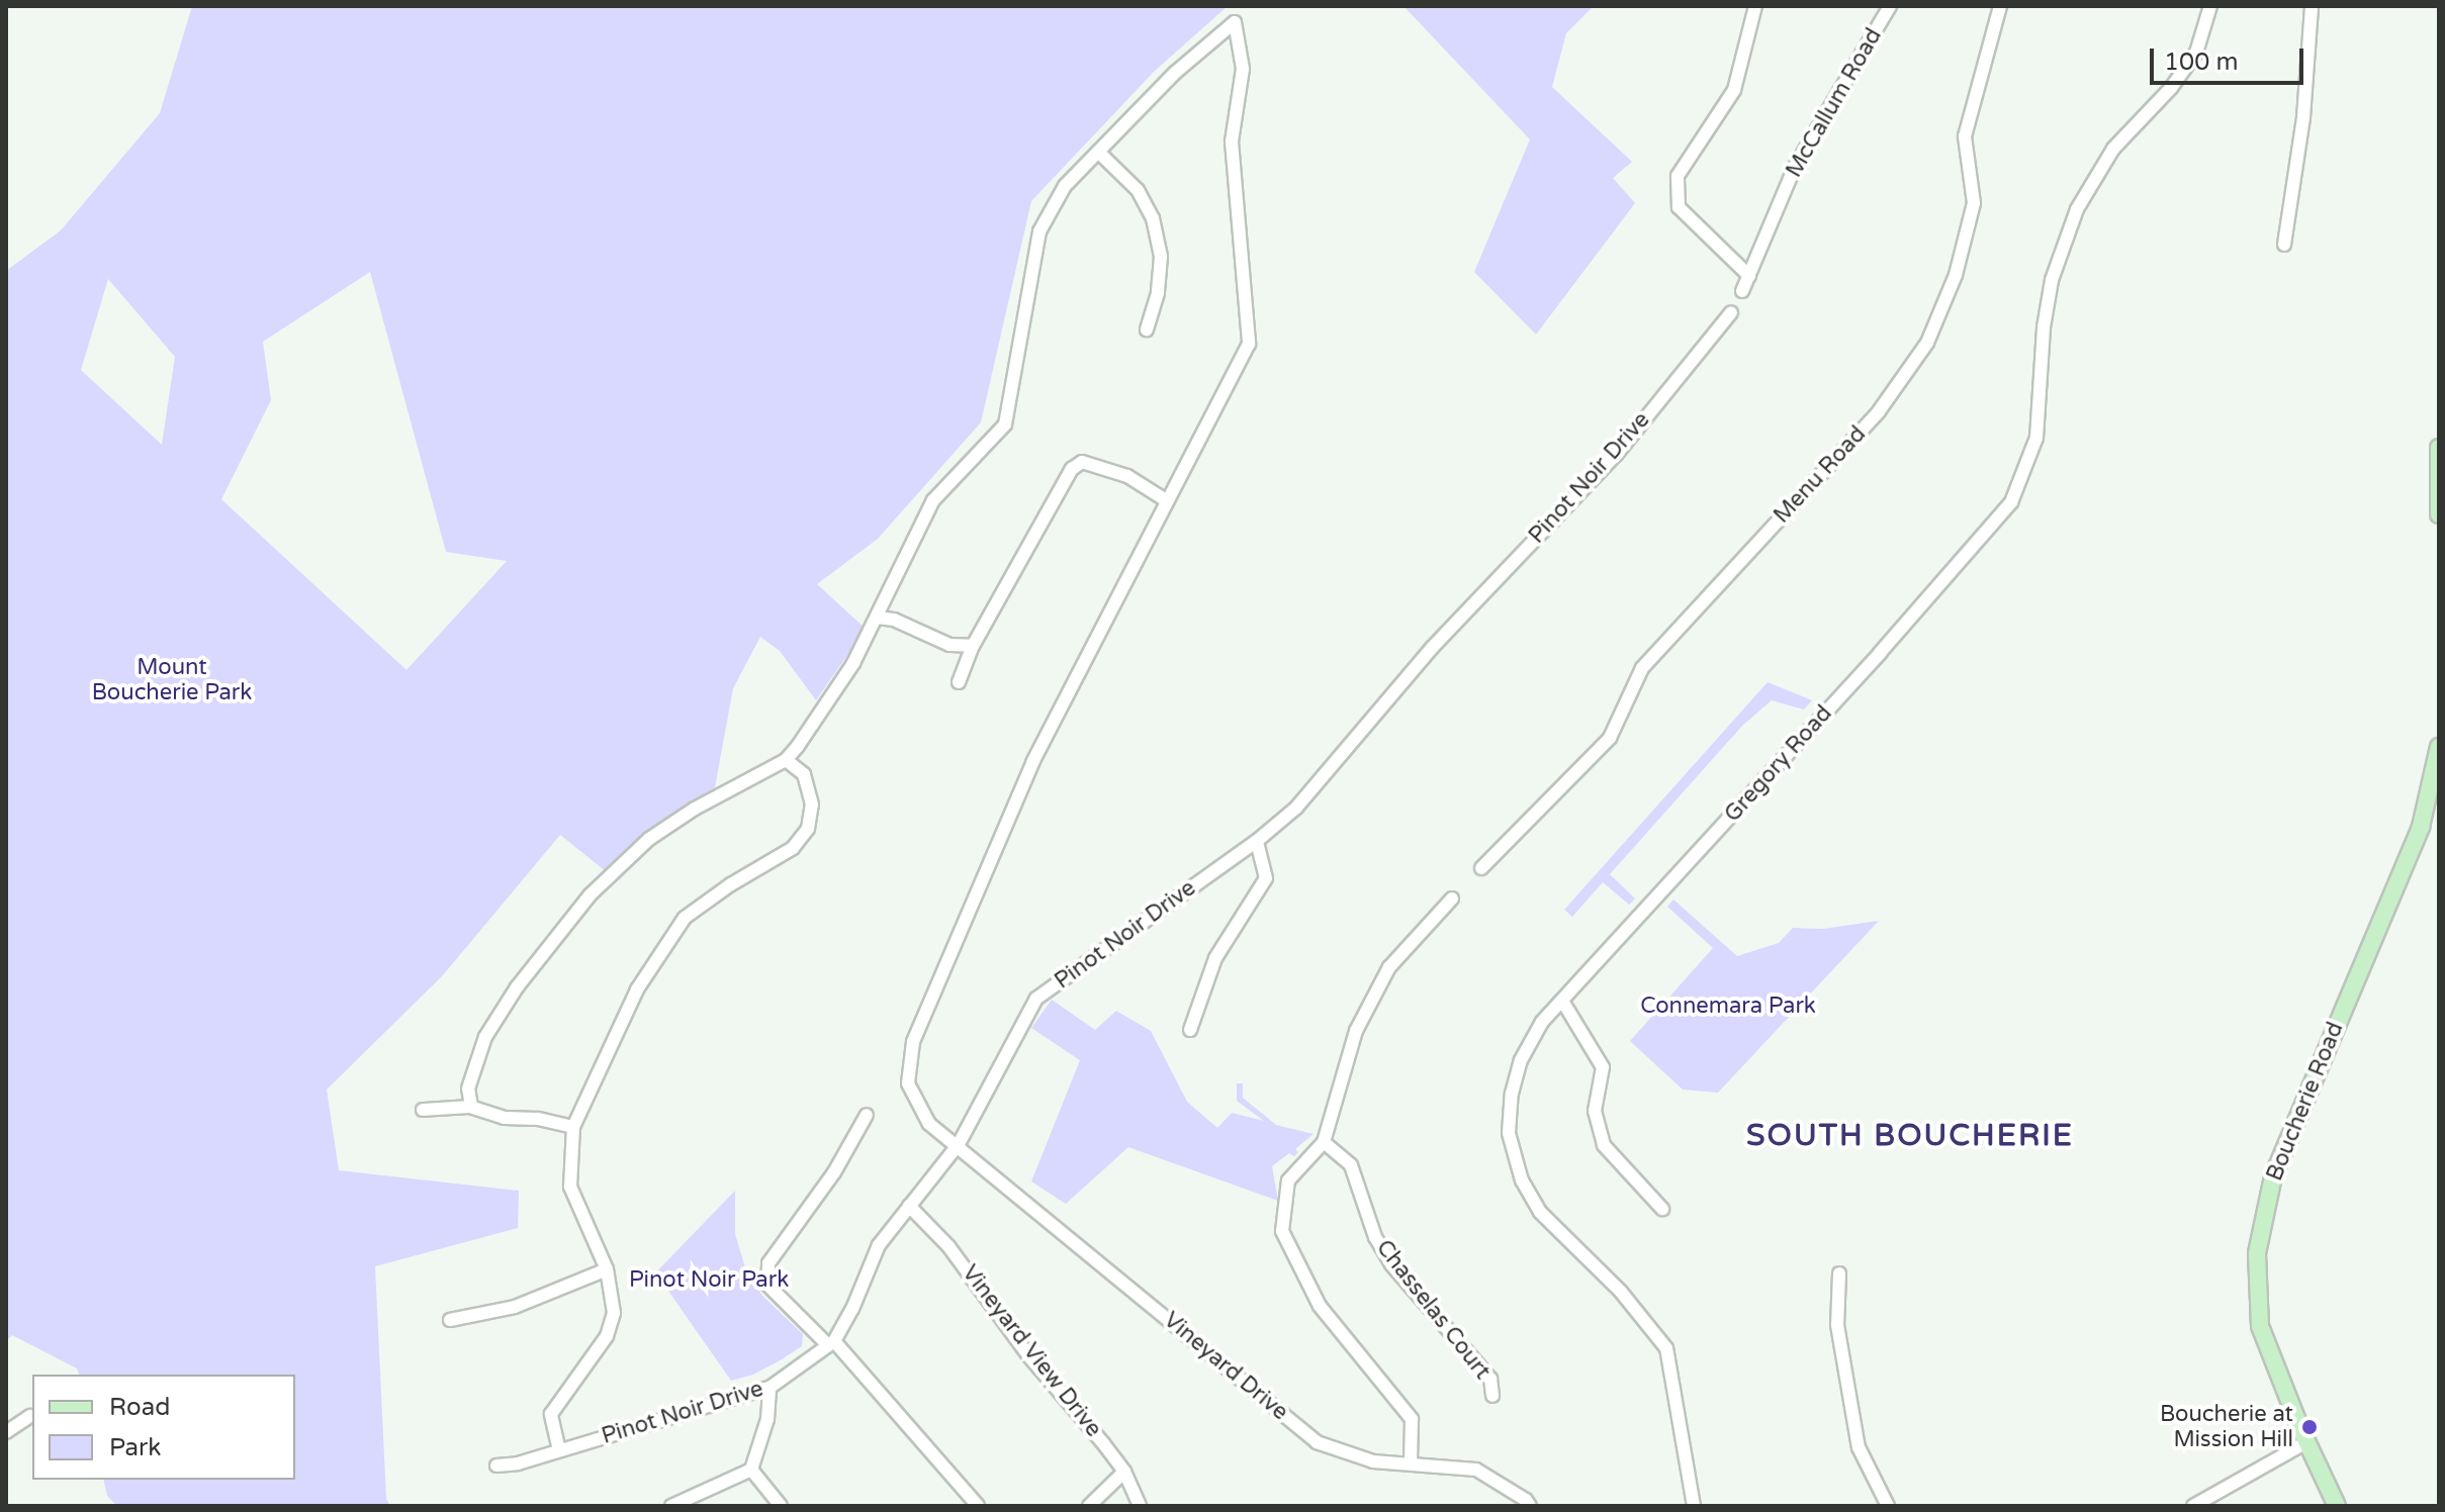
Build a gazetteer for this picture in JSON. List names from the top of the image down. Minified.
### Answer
{"streets":{"main road":["Boucherie Road"],"street":["McCallum Road","Menu Road","Pinot Noir Drive","Gregory Road","Chasselas Court","Vineyard View Drive","Vineyard Drive"]},"crossings":[["Pinot Noir Drive","Vineyard View Drive"],["Pinot Noir Drive","Vineyard Drive"]],"districts":["SOUTH BOUCHERIE"],"parks":["Mount Boucherie Park","Connemara Park","Pinot Noir Park"],"places":["Boucherie at Mission Hill"],"legend":["Road","Park"],"scale_bar":"100 m"}
